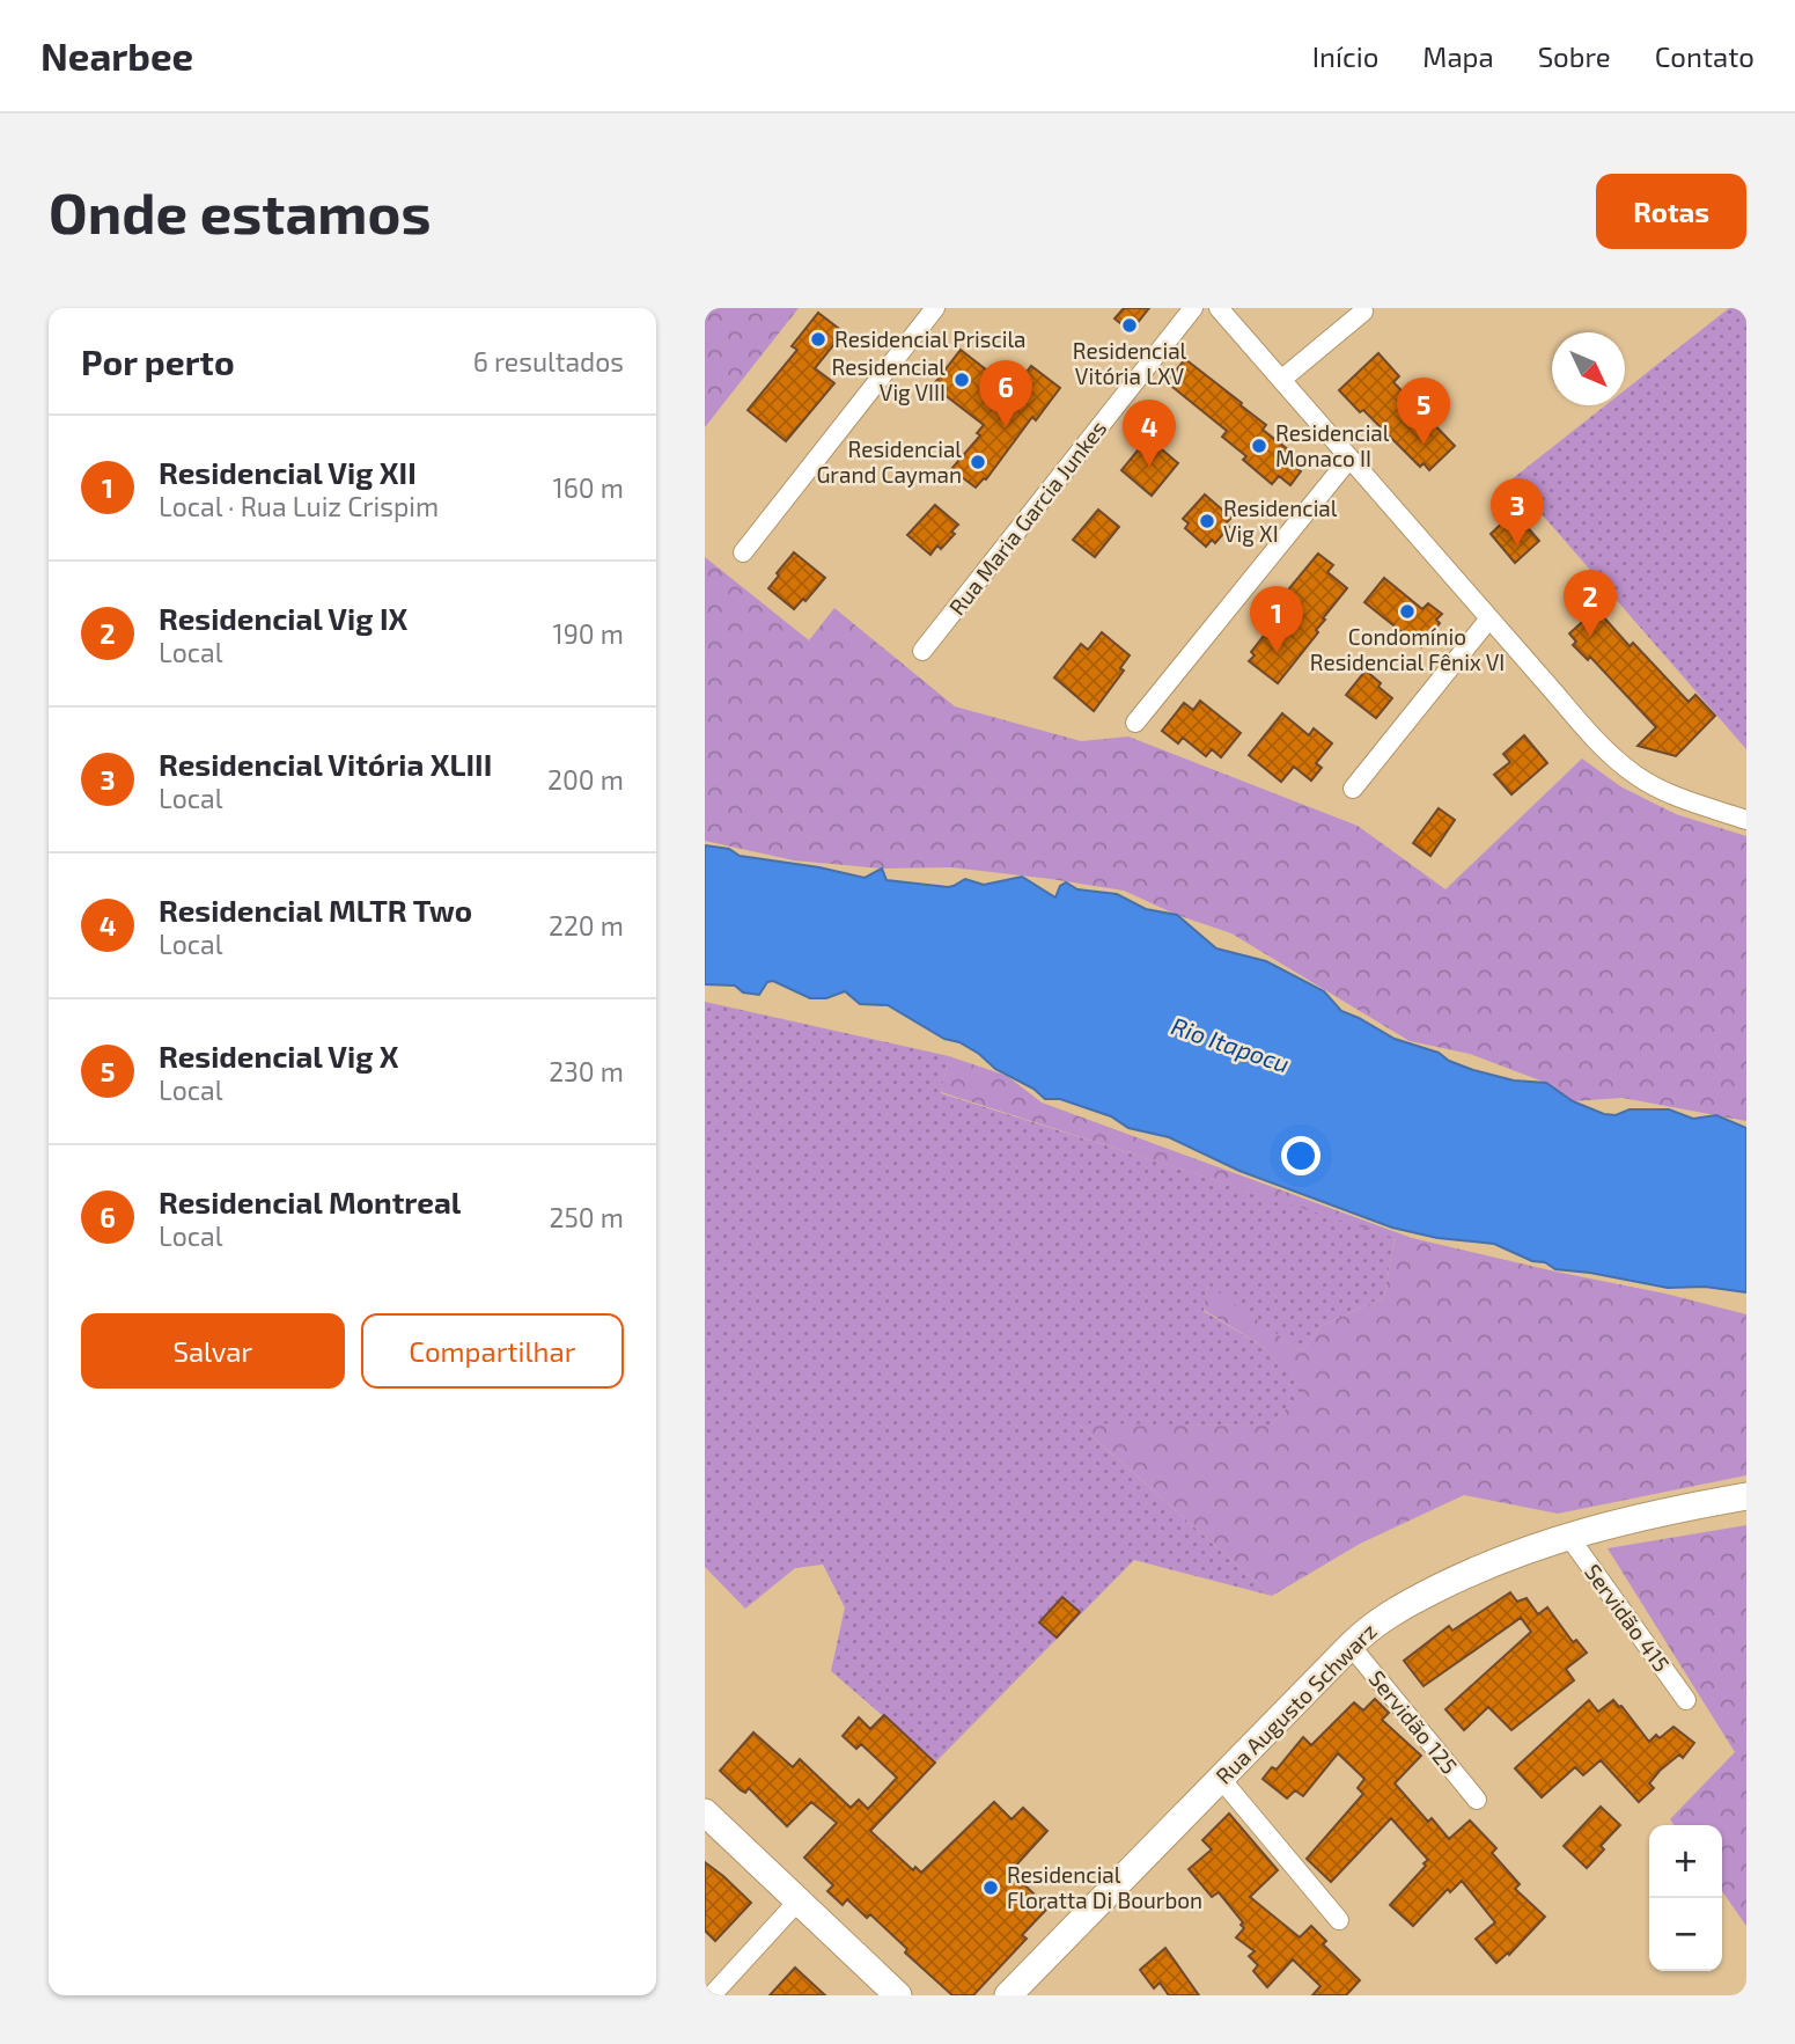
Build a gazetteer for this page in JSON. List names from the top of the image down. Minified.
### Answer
{"streets":{"main road":["Rua Augusto Schwarz"],"street":["Rua Maria Garcia Junkes","Servidão 415","Servidão 125"]},"crossings":[["Servidão 415","Rua Augusto Schwarz"],["Rua Augusto Schwarz","Servidão 125"]],"water":["Rio Itapocu"],"places":["Residencial Vitória LXV","Residencial Priscila","Residencial Vig VIII","Residencial Monaco II","Residencial Grand Cayman","Residencial Vig XI","Condomínio Residencial Fênix VI","Residencial Floratta Di Bourbon"],"north":"bottom right","page":{"header":"Nearbee","nav":["Início","Mapa","Sobre","Contato"],"buttons":["Rotas",["Salvar","Compartilhar"]],"title":"Onde estamos","heading":["Por perto","6 resultados"],"pins":["6","5","4","3","2","1"],"list":[{"mark":"1","name":"Residencial Vig XII","note":"Local · Rua Luiz Crispim","value":"160 m"},{"mark":"2","name":"Residencial Vig IX","note":"Local","value":"190 m"},{"mark":"3","name":"Residencial Vitória XLIII","note":"Local","value":"200 m"},{"mark":"4","name":"Residencial MLTR Two","note":"Local","value":"220 m"},{"mark":"5","name":"Residencial Vig X","note":"Local","value":"230 m"},{"mark":"6","name":"Residencial Montreal","note":"Local","value":"250 m"}],"map_buttons":["+","−"]}}
